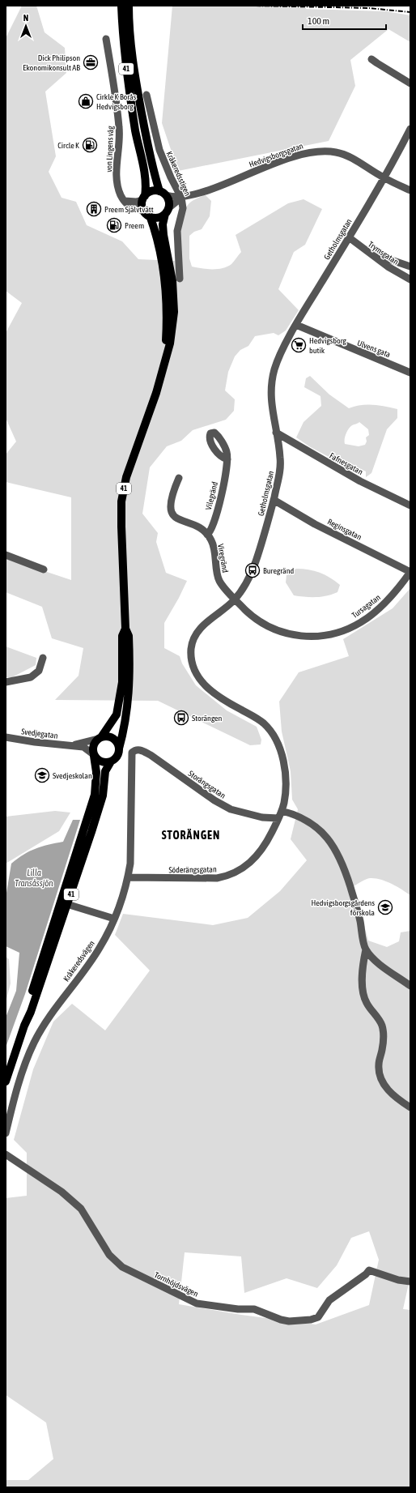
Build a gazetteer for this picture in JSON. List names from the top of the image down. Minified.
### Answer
{"streets":{"main road":["41"],"street":["von Lingens väg","Hedvigsborgsgatan","Kråkeredsstigen","Getholmsgatan","Trymsgatan","Ulvens gata","Fafnesgatan","Vilegränd","Reginsgatan","Viregränd","Tursagatan","Svedjegatan","Storängsgatan","Söderängsgatan","Kråkeredsvägen","Tornhöjdsvägen"]},"crossings":[["41","Hedvigsborgsgatan"],["41","Svedjegatan"],["Hedvigsborgsgatan","Kråkeredsstigen"],["Hedvigsborgsgatan","Getholmsgatan"],["Getholmsgatan","Trymsgatan"],["Getholmsgatan","Ulvens gata"],["Getholmsgatan","Fafnesgatan"],["Getholmsgatan","Reginsgatan"],["Getholmsgatan","Viregränd"],["Getholmsgatan","Tursagatan"],["Getholmsgatan","Söderängsgatan"],["Vilegränd","Viregränd"],["Reginsgatan","Tursagatan"],["Viregränd","Tursagatan"],["Storängsgatan","Söderängsgatan"],["Storängsgatan","Kråkeredsvägen"],["Söderängsgatan","Kråkeredsvägen"]],"districts":["STORÄNGEN"],"water":["Lilla Transåssjön"],"places":{"office":["Dick Philipson Ekonomikonsult AB"],"shop":["Cirkle K Borås Hedvigsborg"],"fuel station":["Circle K","Preem"],"building":["Preem Självtvätt"],"supermarket":["Hedvigsborg butik"],"bus stop":["Buregränd","Storängen"],"school or university":["Svedjeskolan","Hedvigsborgsgårdens förskola"]},"scale_bar":"100 m","north":"top"}
